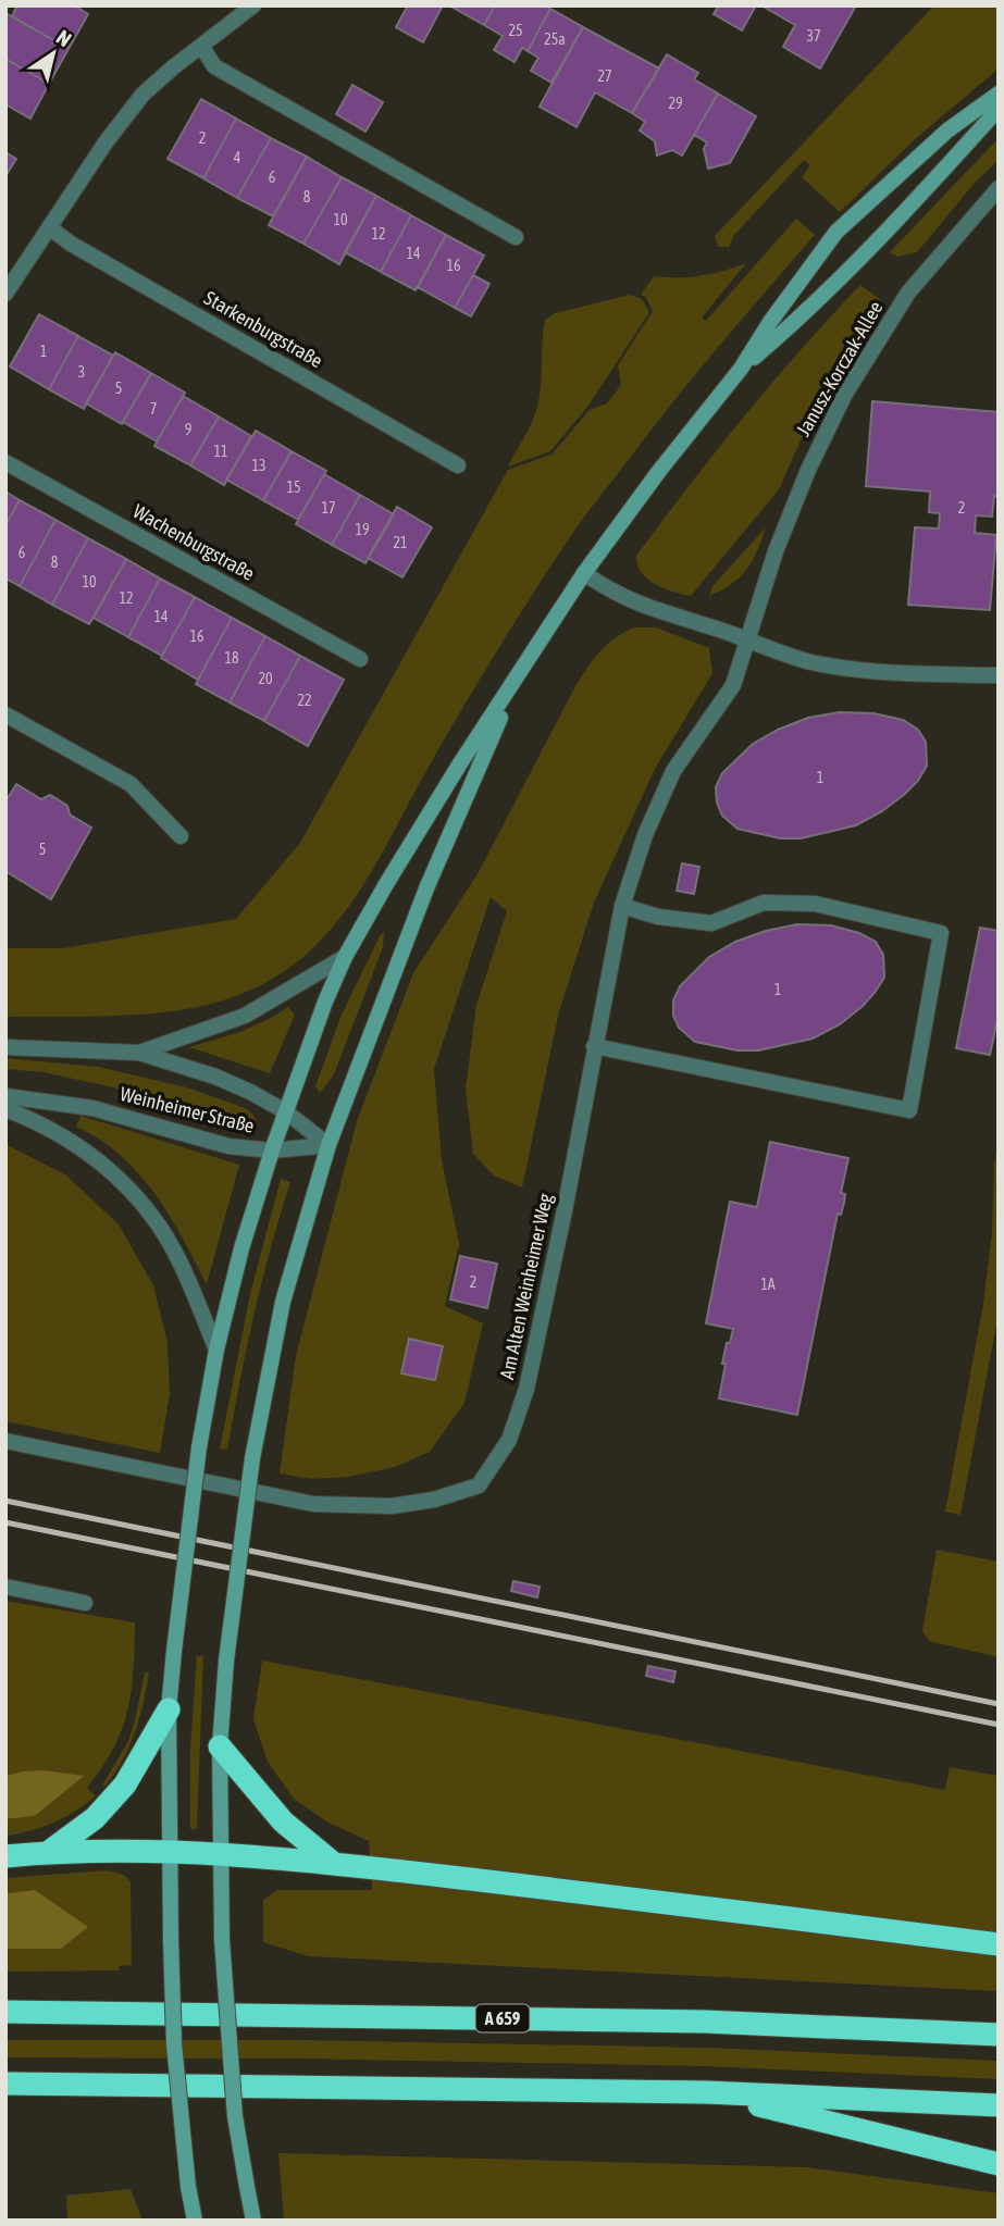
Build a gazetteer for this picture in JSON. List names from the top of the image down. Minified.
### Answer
{"streets":{"highway":["A 659"],"street":["Starkenburgstraße","Janusz-Korczak-Allee","Wachenburgstraße","Weinheimer Straße","Am Alten Weinheimer Weg"]},"crossings":[["Janusz-Korczak-Allee","Am Alten Weinheimer Weg"]],"house_numbers":["25","37","25a","27","29","2","4","6","8","10","12","14","16","1","3","5","7","9","11","13","15","17","2","19","21","6","8","10","12","14","16","18","20","22","1","5","1","2","1A"],"north":"top right"}
